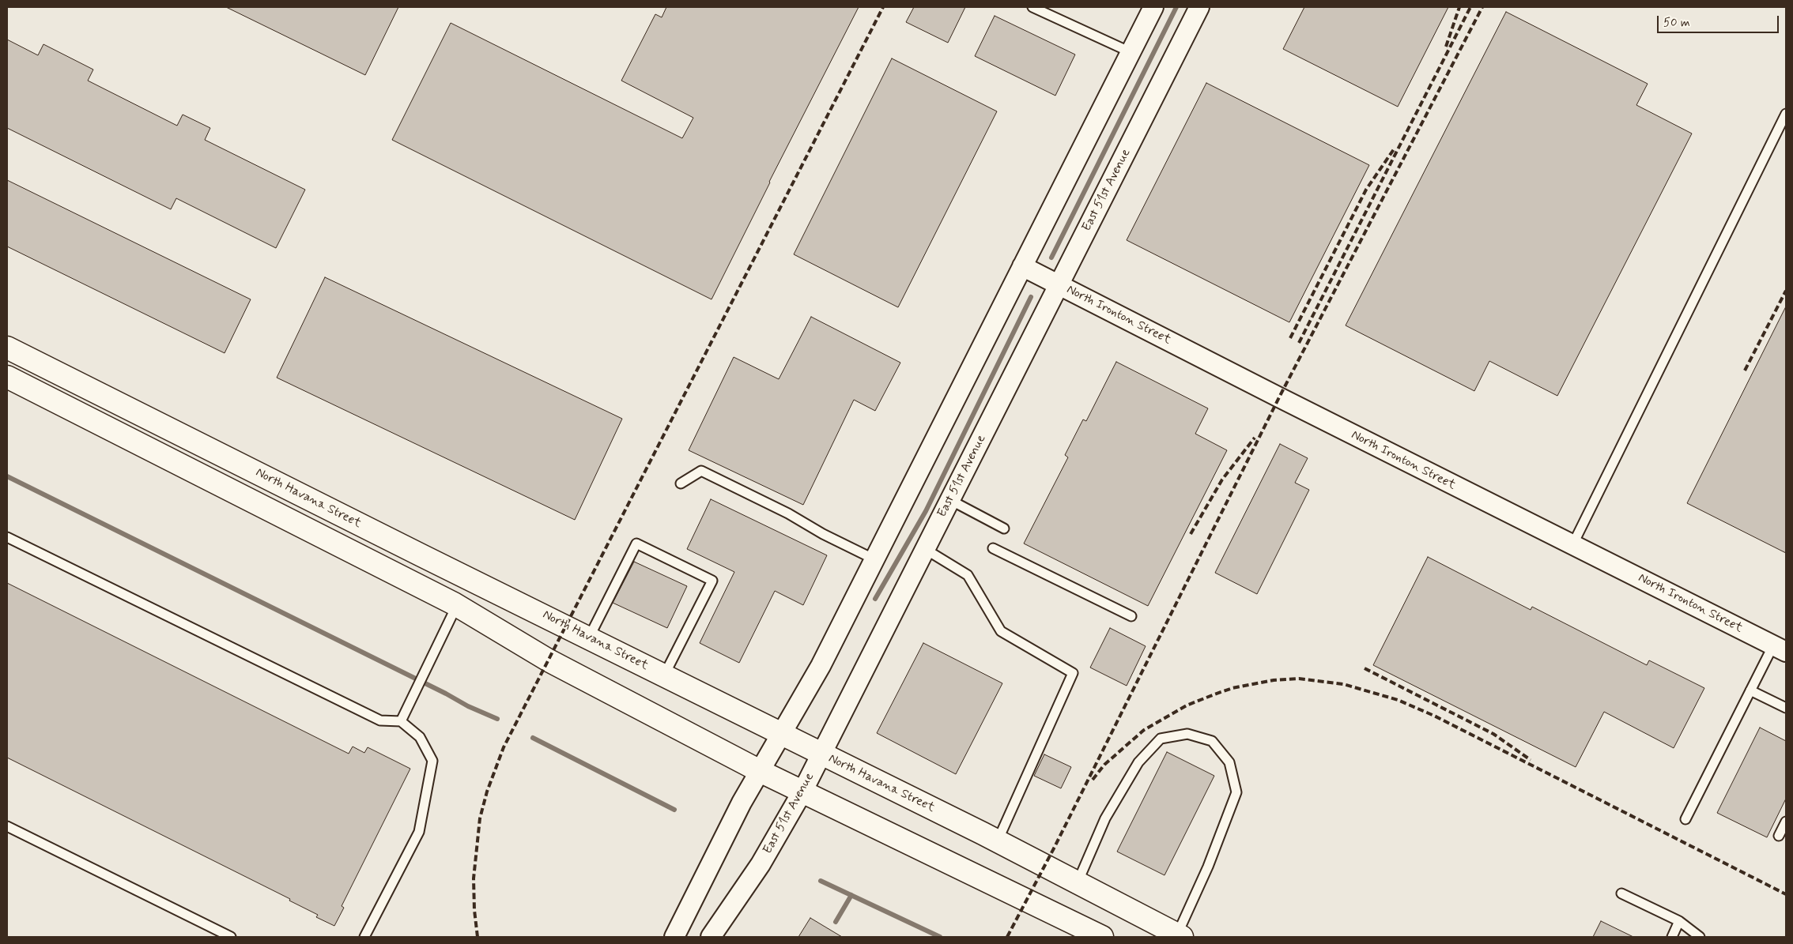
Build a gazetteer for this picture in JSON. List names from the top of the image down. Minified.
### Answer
{"streets":{"main road":["North Havana Street"],"street":["East 51st Avenue","North Ironton Street"]},"crossings":[["East 51st Avenue","North Ironton Street"],["East 51st Avenue","North Havana Street"]],"scale_bar":"50 m"}
